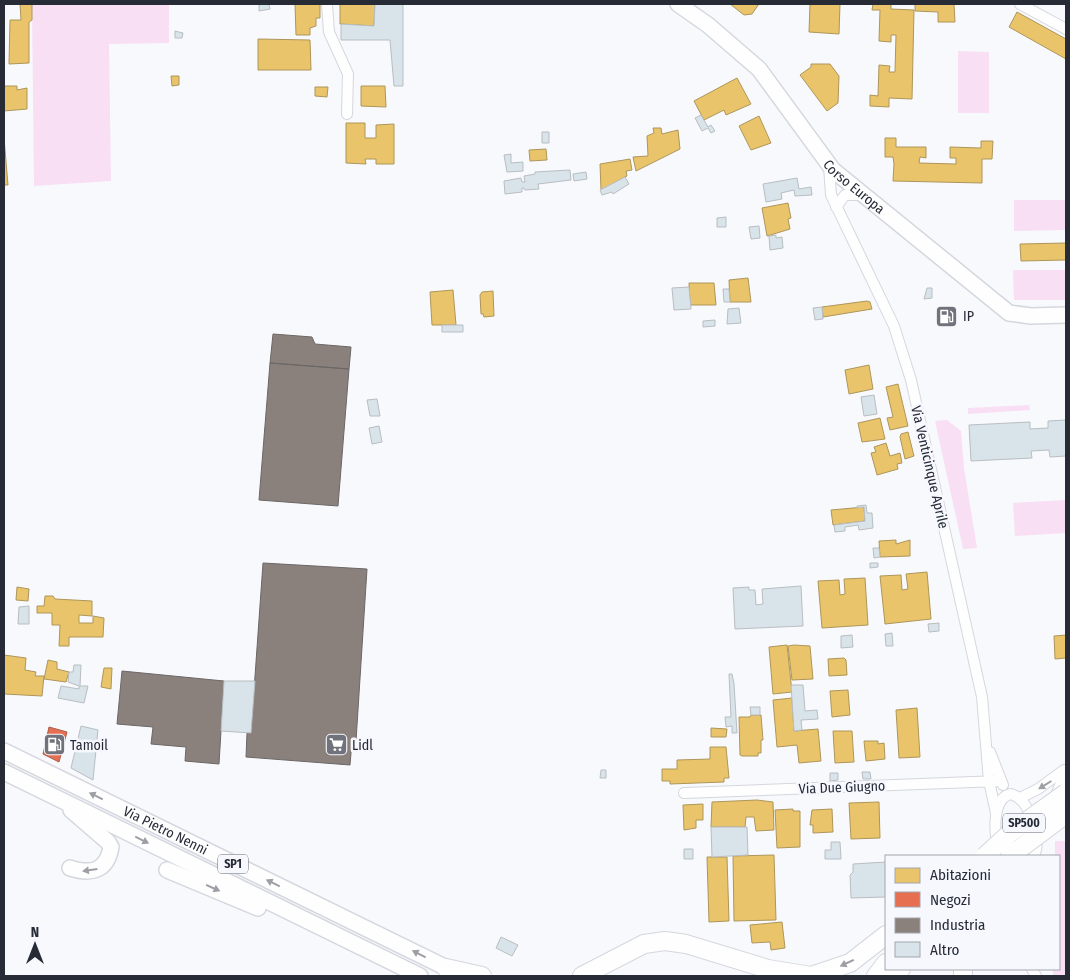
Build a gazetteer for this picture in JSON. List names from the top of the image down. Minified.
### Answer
{"streets":{"highway":["SP500"],"main road":["Corso Europa","Via Pietro Nenni","SP1"],"street":["Via Venticinque Aprile","Via Due Giugno"]},"crossings":[["Via Venticinque Aprile","Via Due Giugno"]],"places":{"fuel station":["IP","Tamoil"],"supermarket":["Lidl"]},"legend":["Abitazioni","Negozi","Industria","Altro"],"north":"top"}
